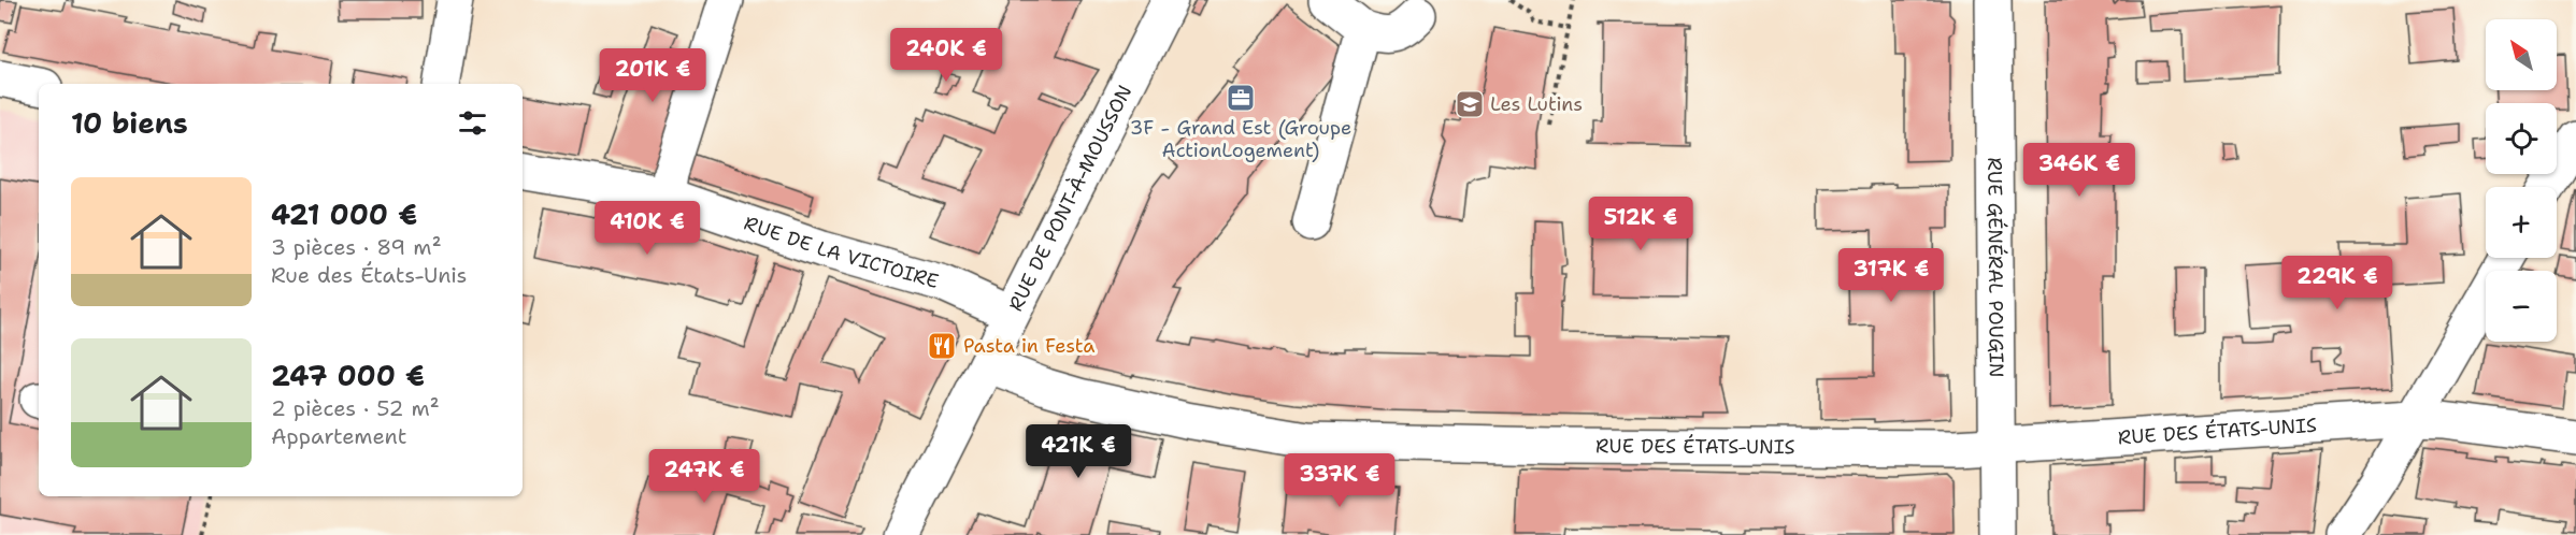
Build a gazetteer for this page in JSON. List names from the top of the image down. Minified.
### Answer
{"streets":{"street":["RUE DE PONT-À-MOUSSON","RUE DE LA VICTOIRE","RUE GÉNÉRAL POUGIN","RUE DES ÉTATS-UNIS"]},"crossings":[["RUE DE PONT-À-MOUSSON","RUE DE LA VICTOIRE"],["RUE DE PONT-À-MOUSSON","RUE DES ÉTATS-UNIS"],["RUE GÉNÉRAL POUGIN","RUE DES ÉTATS-UNIS"]],"places":{"office":["3F - Grand Est (Groupe ActionLogement)"],"school or university":["Les Lutins"],"restaurant":["Pasta in Festa"]},"north":"top left","page":{"map_buttons":["+","−"],"price":["240K €","201K €","346K €","512K €","410K €","317K €","229K €","421K €","247K €","337K €"],"heading":"10 biens","list":[{"name":"421 000 €","note":"3 pièces · 89 m² · Rue des États-Unis"},{"name":"247 000 €","note":"2 pièces · 52 m² · Appartement"}]}}
